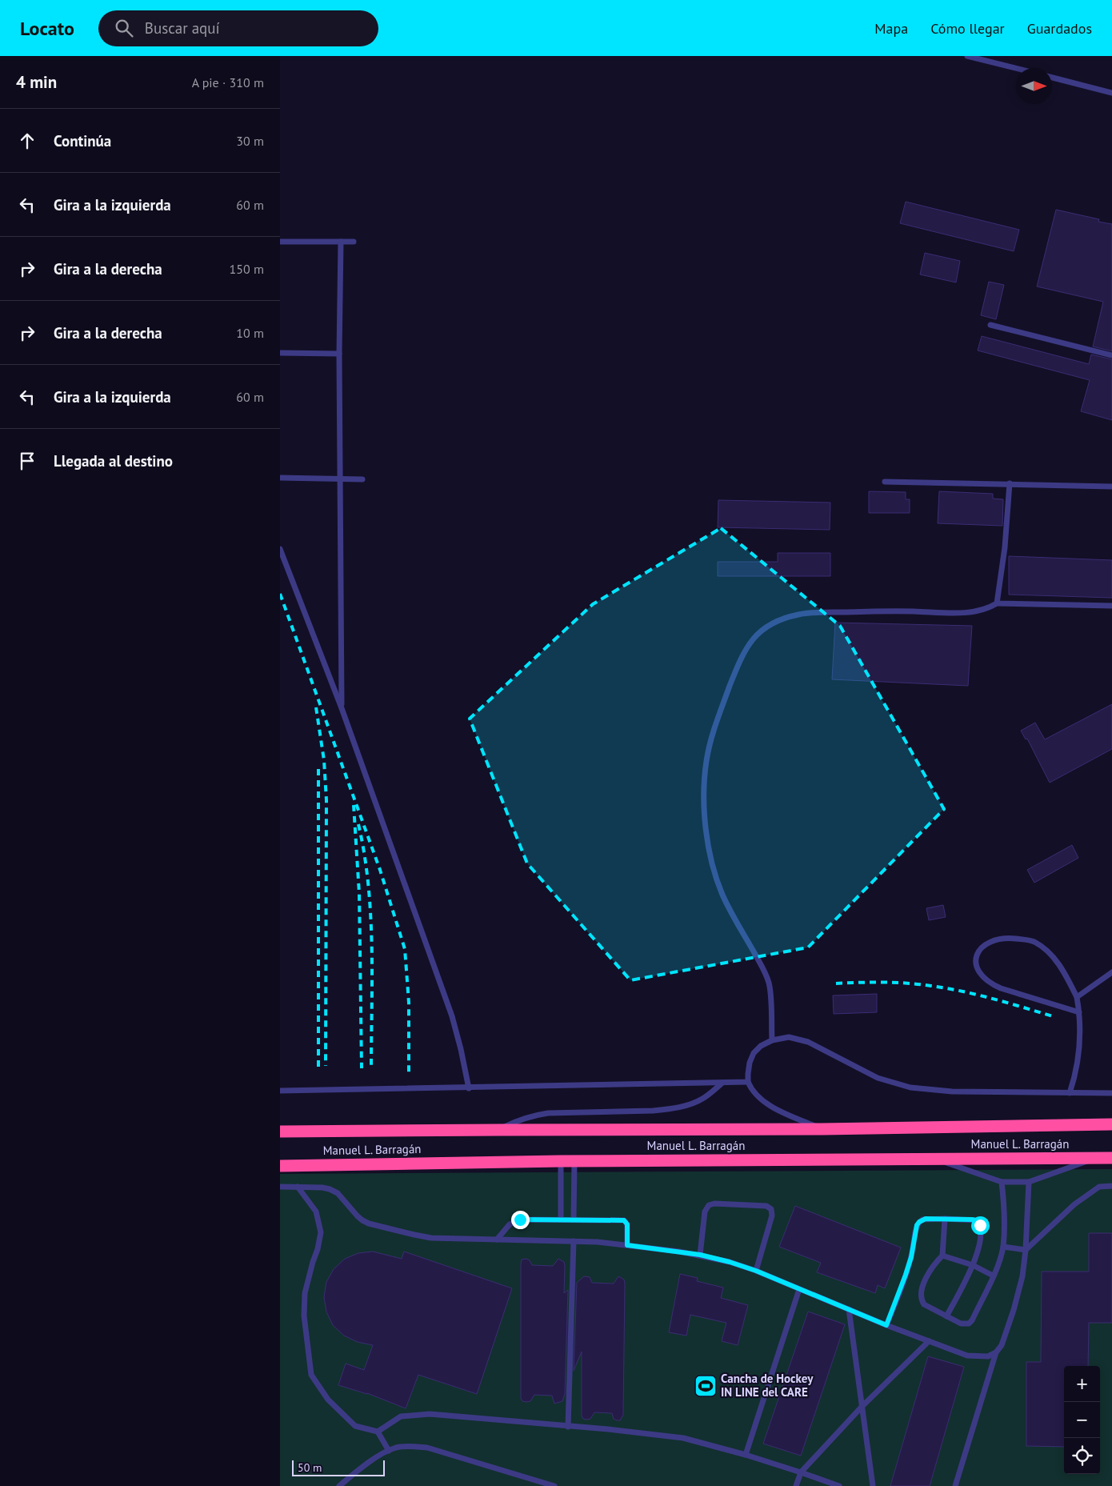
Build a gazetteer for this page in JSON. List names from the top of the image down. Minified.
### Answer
{"streets":{"highway":["Manuel L. Barragán"]},"places":{"sports":["Cancha de Hockey IN LINE del CARE"]},"scale_bar":"50 m","north":"right","page":{"header":"Locato","search":"Buscar aquí","nav":["Mapa","Cómo llegar","Guardados"],"heading":["4 min","A pie · 310 m"],"list":[["Continúa","30 m"],["Gira a la izquierda","60 m"],["Gira a la derecha","150 m"],["Gira a la derecha","10 m"],["Gira a la izquierda","60 m"],"Llegada al destino"],"map_buttons":["+","−"],"scale":"50 m"}}
